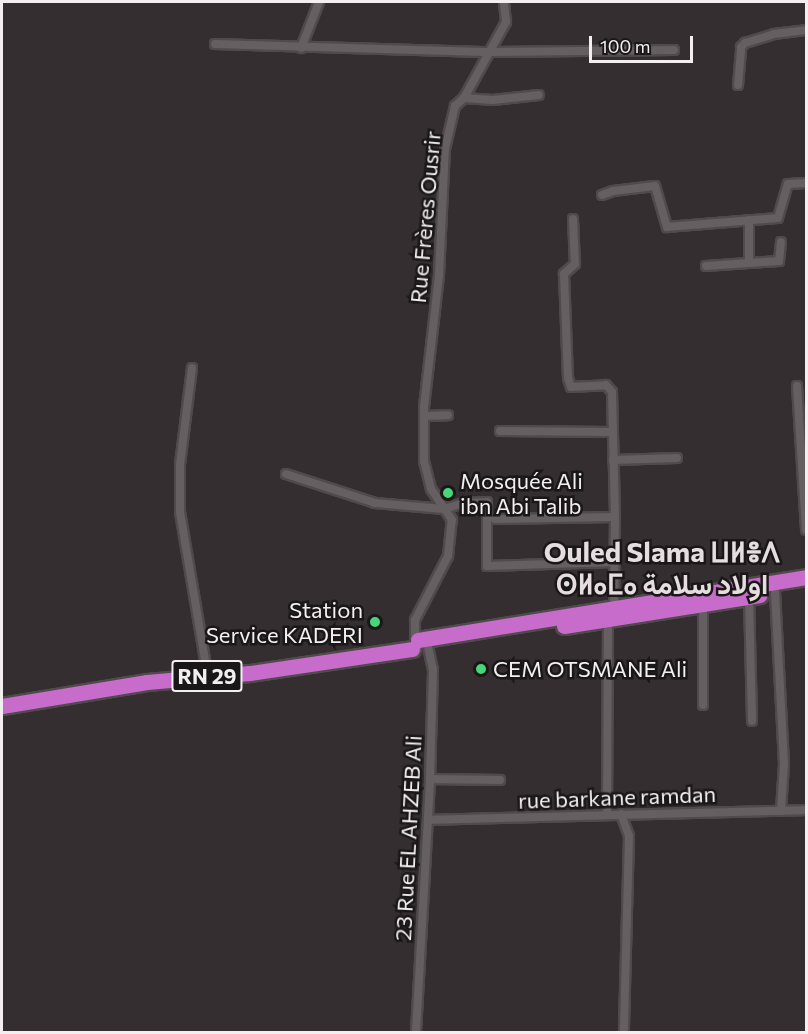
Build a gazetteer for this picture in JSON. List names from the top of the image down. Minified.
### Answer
{"streets":{"highway":["RN 29"],"street":["Rue Frères Ousrir","rue barkane ramdan","23 Rue EL AHZEB Ali"]},"crossings":[["Rue Frères Ousrir","RN 29"],["Rue Frères Ousrir","23 Rue EL AHZEB Ali"],["RN 29","23 Rue EL AHZEB Ali"],["rue barkane ramdan","23 Rue EL AHZEB Ali"]],"districts":["Ouled Slama ⵡⵍⴻⴷ ⵙⵍⴰⵎⴰ اولاد سلامة"],"places":["Mosquée Ali ibn Abi Talib","Station Service KADERI","CEM OTSMANE Ali"],"scale_bar":"100 m"}
